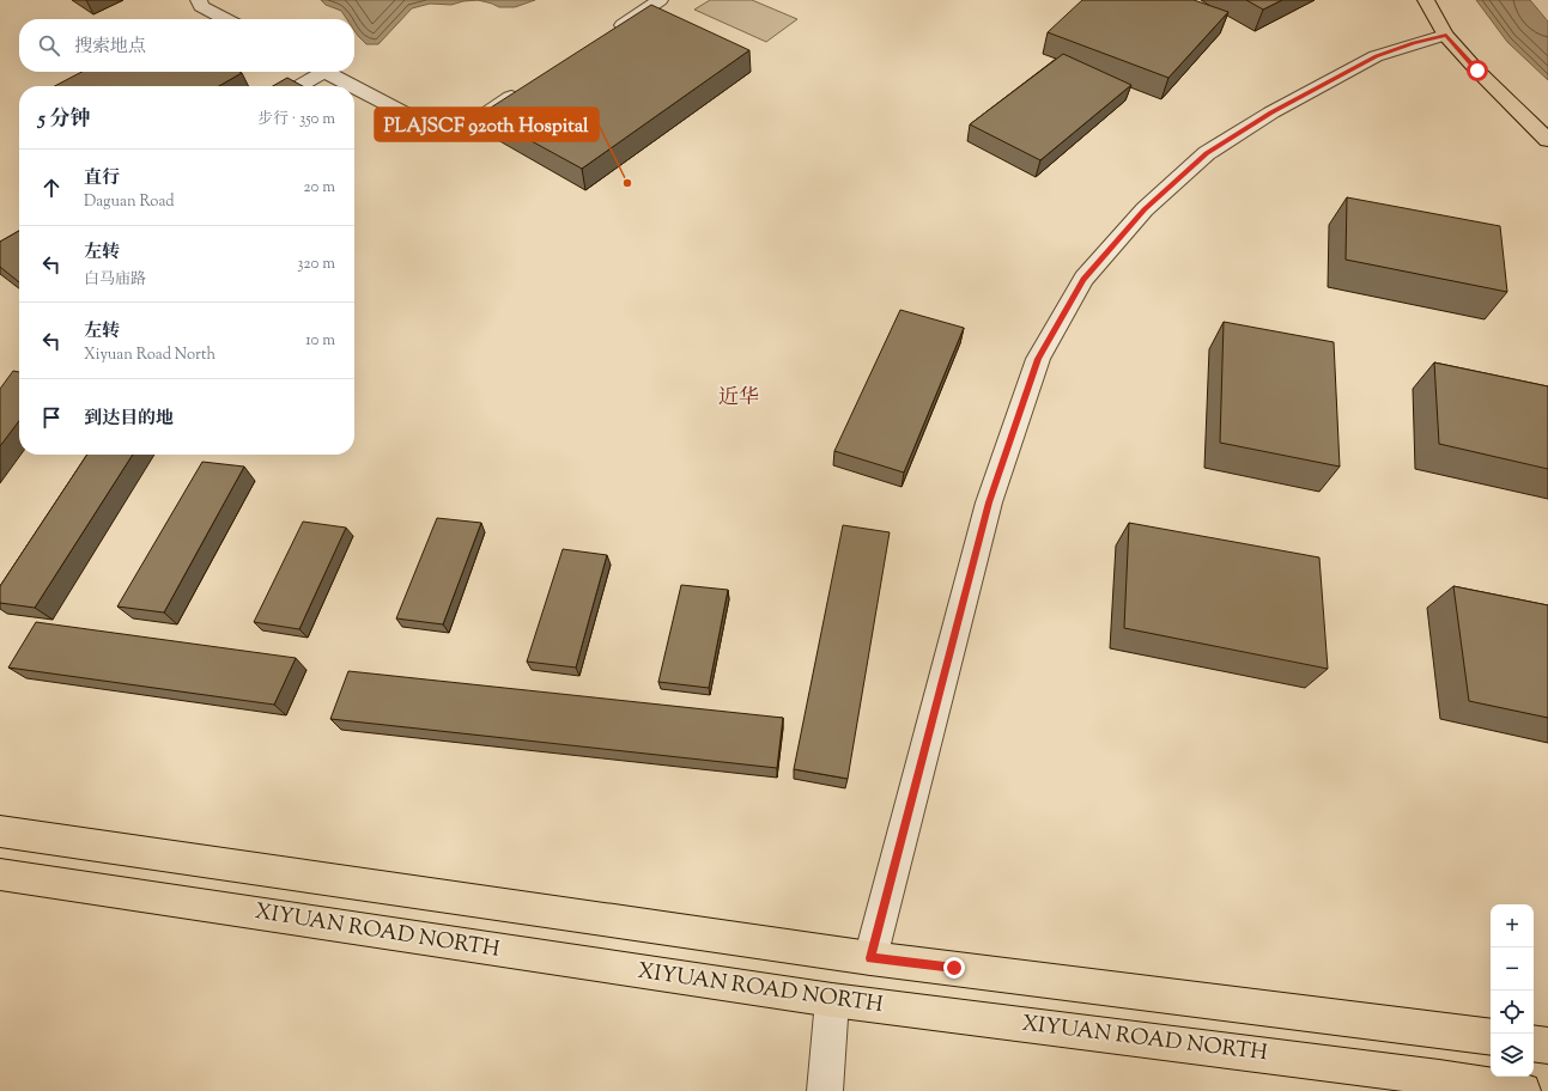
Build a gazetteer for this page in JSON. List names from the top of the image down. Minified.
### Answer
{"streets":{"main road":["XIYUAN ROAD NORTH"]},"districts":["近华"],"places":["PLAJSCF 920th Hospital"],"page":{"search":"搜索地点","heading":["5 分钟","步行 · 350 m"],"list":[["直行","Daguan Road","20 m"],["左转","白马庙路","320 m"],["左转","Xiyuan Road North","10 m"],"到达目的地"],"map_buttons":["+","−"]}}
